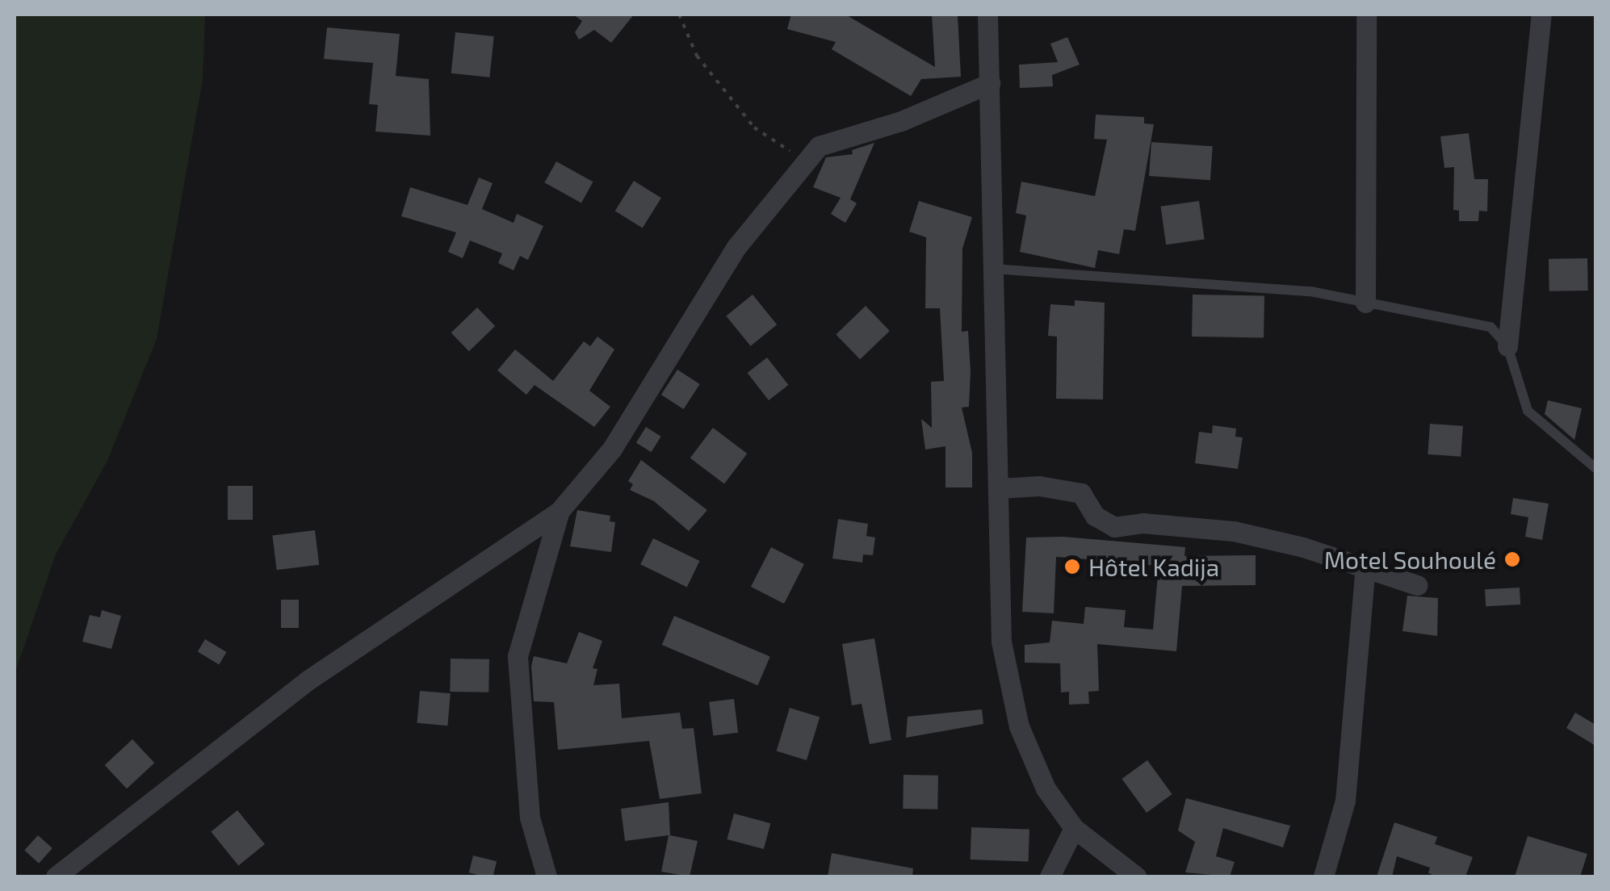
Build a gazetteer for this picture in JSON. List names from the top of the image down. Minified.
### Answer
{"places":["Motel Souhoulé","Hôtel Kadija"]}
